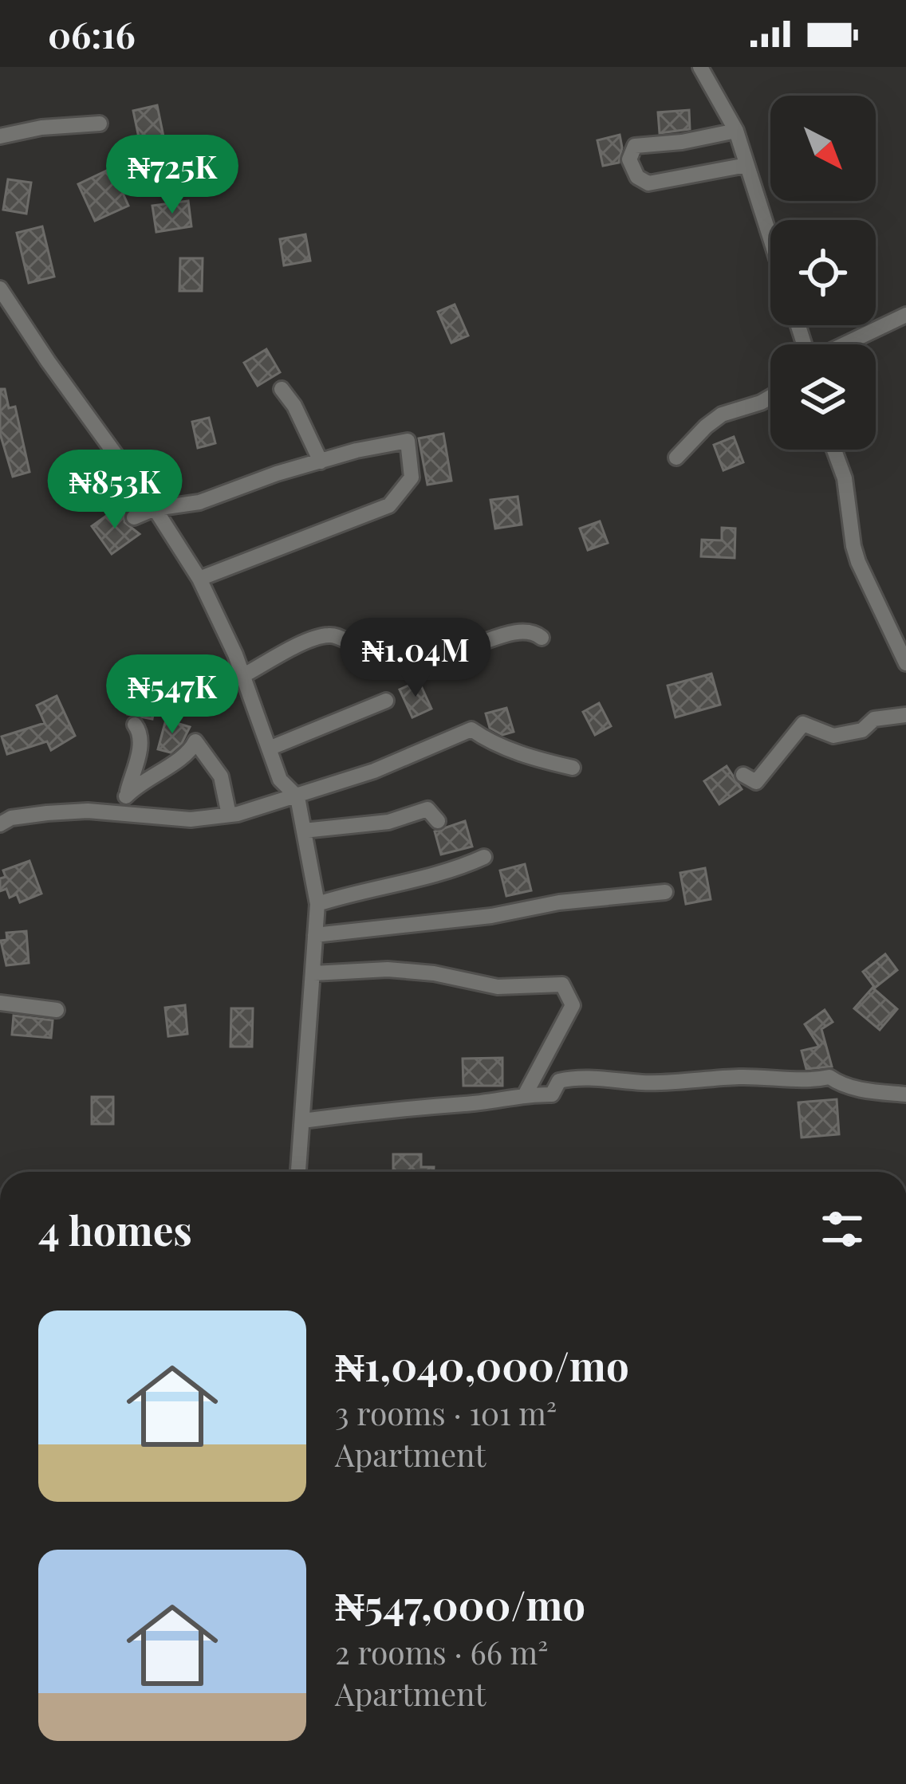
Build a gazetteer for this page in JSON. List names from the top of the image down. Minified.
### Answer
{"north":"bottom right","page":{"status":"06:16","price":["₦725K","₦853K","₦1.04M","₦547K"],"heading":"4 homes","list":[{"name":"₦1,040,000/mo","note":"3 rooms · 101 m² · Apartment"},{"name":"₦547,000/mo","note":"2 rooms · 66 m² · Apartment"}]}}
